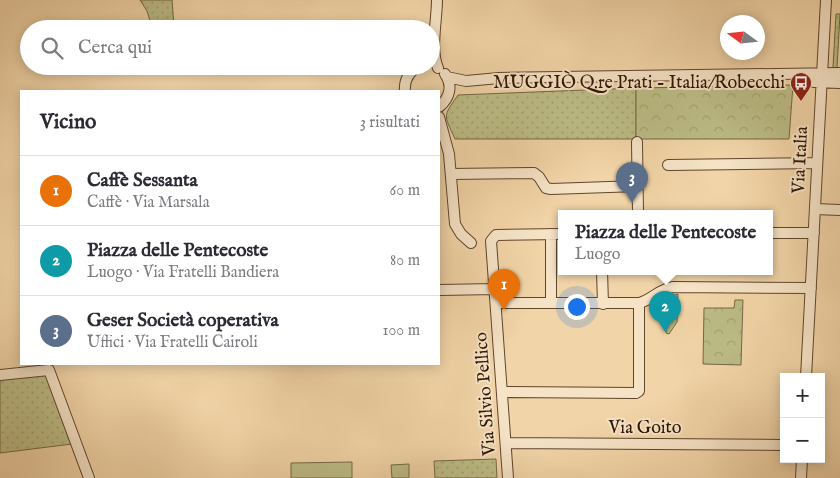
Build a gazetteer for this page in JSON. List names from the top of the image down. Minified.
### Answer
{"streets":{"street":["Via Italia","Via Silvio Pellico","Via Goito"]},"crossings":[["Via Silvio Pellico","Via Goito"]],"places":{"bus stop":["MUGGIÒ Q.re Prati - Italia/Robecchi"]},"north":"left","page":{"search":"Cerca qui","heading":["Vicino","3 risultati"],"list":[{"mark":"1","name":"Caffè Sessanta","note":"Caffè · Via Marsala","value":"60 m"},{"mark":"2","name":"Piazza delle Pentecoste","note":"Luogo · Via Fratelli Bandiera","value":"80 m"},{"mark":"3","name":"Geser Società coperativa","note":"Uffici · Via Fratelli Cairoli","value":"100 m"}],"pins":["3","1","2"],"popup":["Piazza delle Pentecoste","Luogo"],"map_buttons":["+","−"]}}
